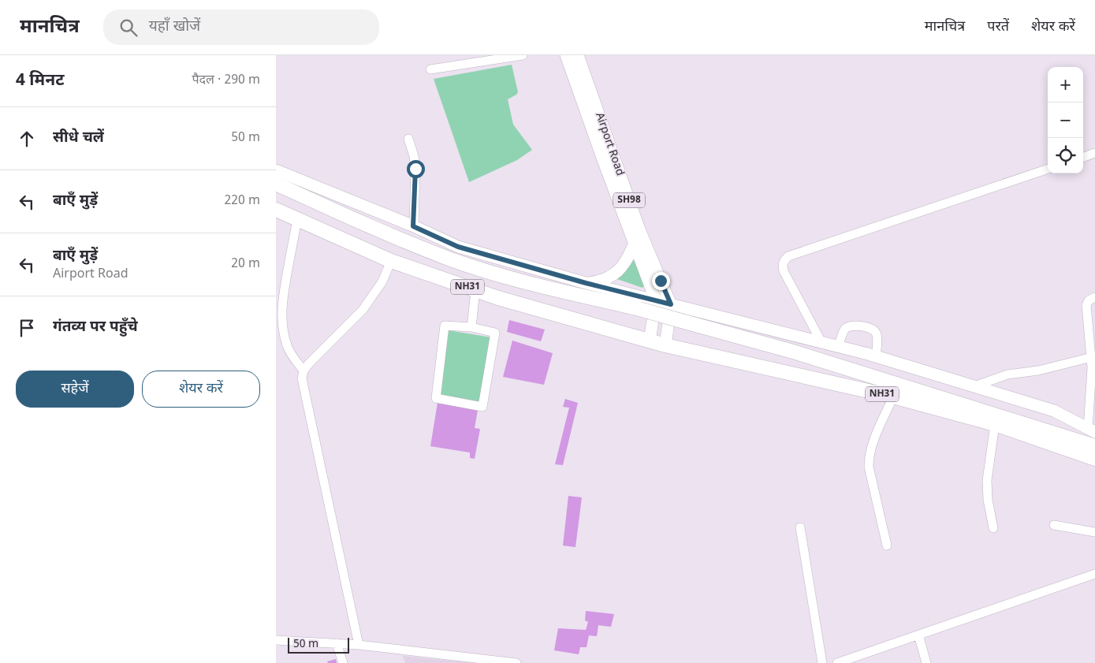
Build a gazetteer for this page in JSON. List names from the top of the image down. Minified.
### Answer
{"streets":{"highway":["NH31"],"main road":["Airport Road","SH98"]},"scale_bar":"50 m","page":{"header":"मानचित्र","search":"यहाँ खोजें","nav":["मानचित्र","परतें","शेयर करें"],"heading":["4 मिनट","पैदल · 290 m"],"map_buttons":["+","−"],"list":[["सीधे चलें","50 m"],["बाएँ मुड़ें","220 m"],["बाएँ मुड़ें","Airport Road","20 m"],"गंतव्य पर पहुँचे"],"buttons":["सहेजें","शेयर करें"],"scale":"50 m"}}
